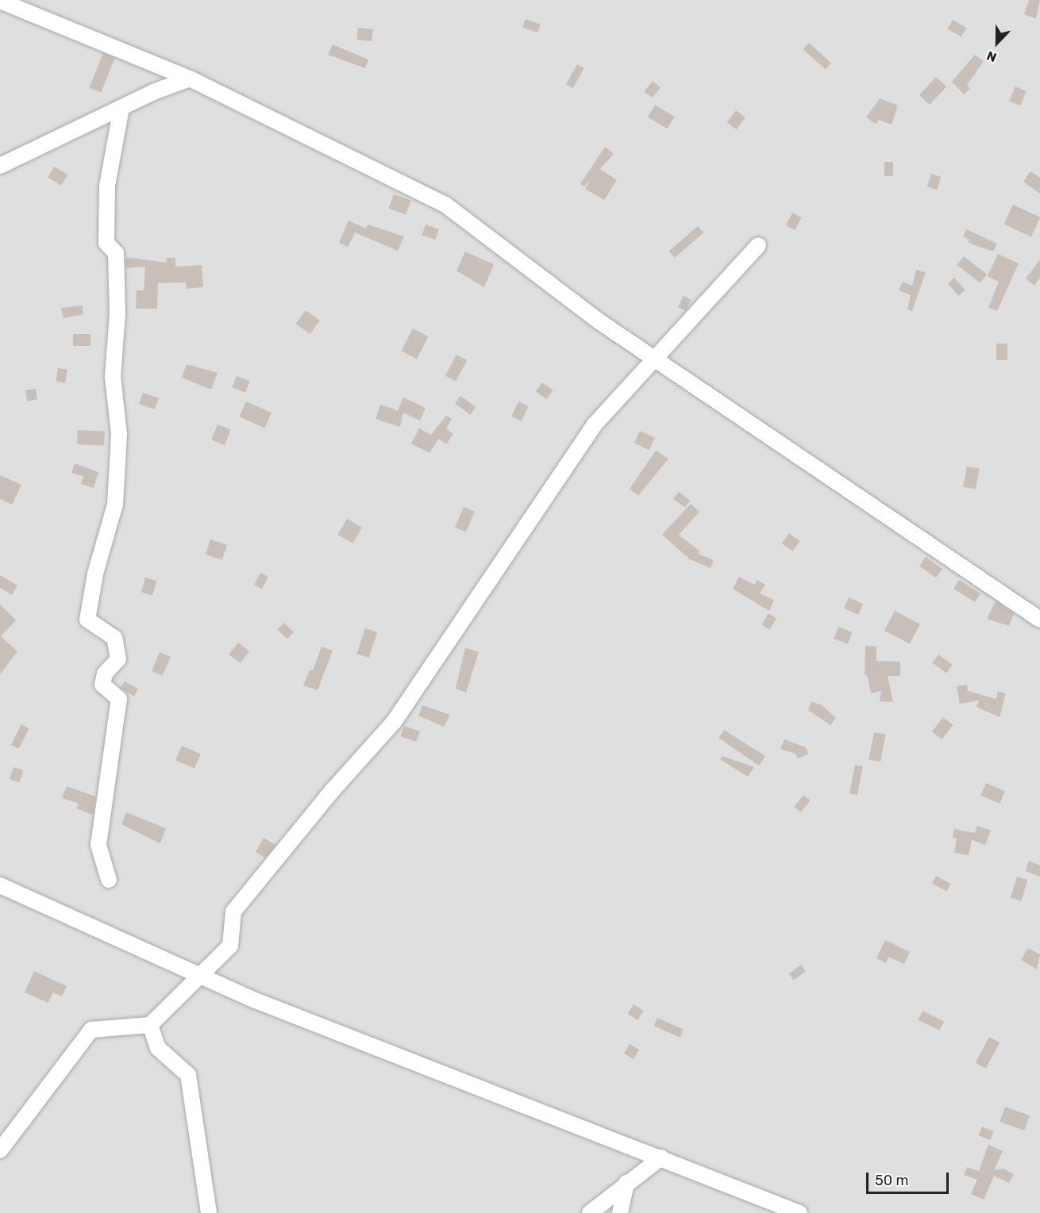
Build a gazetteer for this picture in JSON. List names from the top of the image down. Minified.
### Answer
{"scale_bar":"50 m","north":"bottom"}
